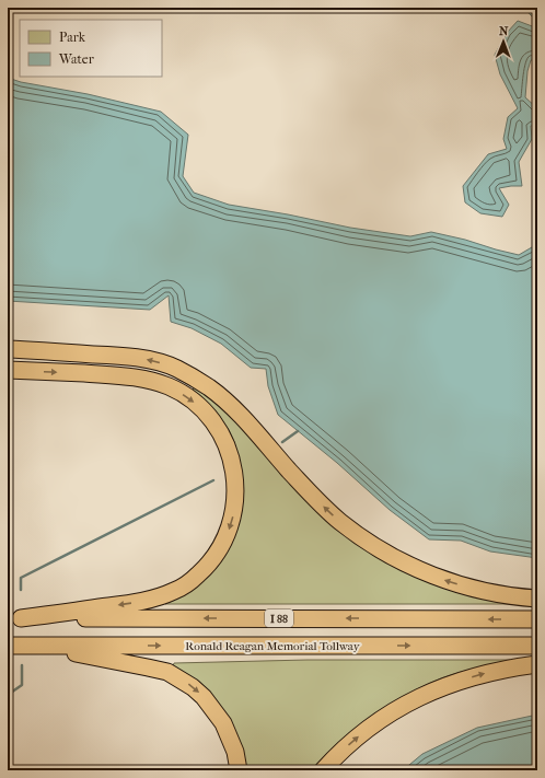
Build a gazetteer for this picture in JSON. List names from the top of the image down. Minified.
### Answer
{"streets":{"highway":["I 88","Ronald Reagan Memorial Tollway"]},"legend":["Park","Water"],"north":"top"}
